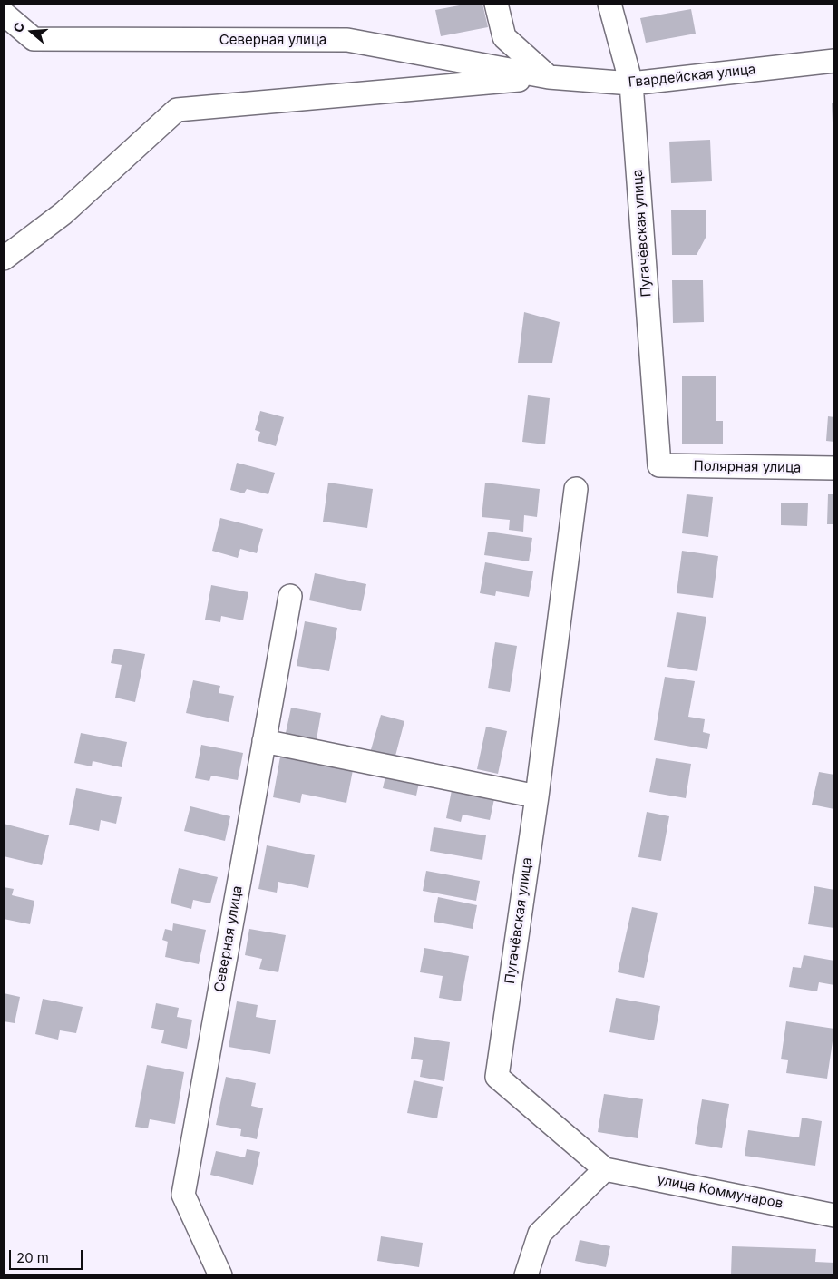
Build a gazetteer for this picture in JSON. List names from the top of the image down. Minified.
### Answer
{"streets":{"street":["Северная улица","Гвардейская улица","Пугачёвская улица","Полярная улица","улица Коммунаров"]},"crossings":[["Северная улица","Гвардейская улица"],["Гвардейская улица","Пугачёвская улица"],["Пугачёвская улица","Полярная улица"],["Пугачёвская улица","улица Коммунаров"]],"scale_bar":"20 m","north":"left"}
